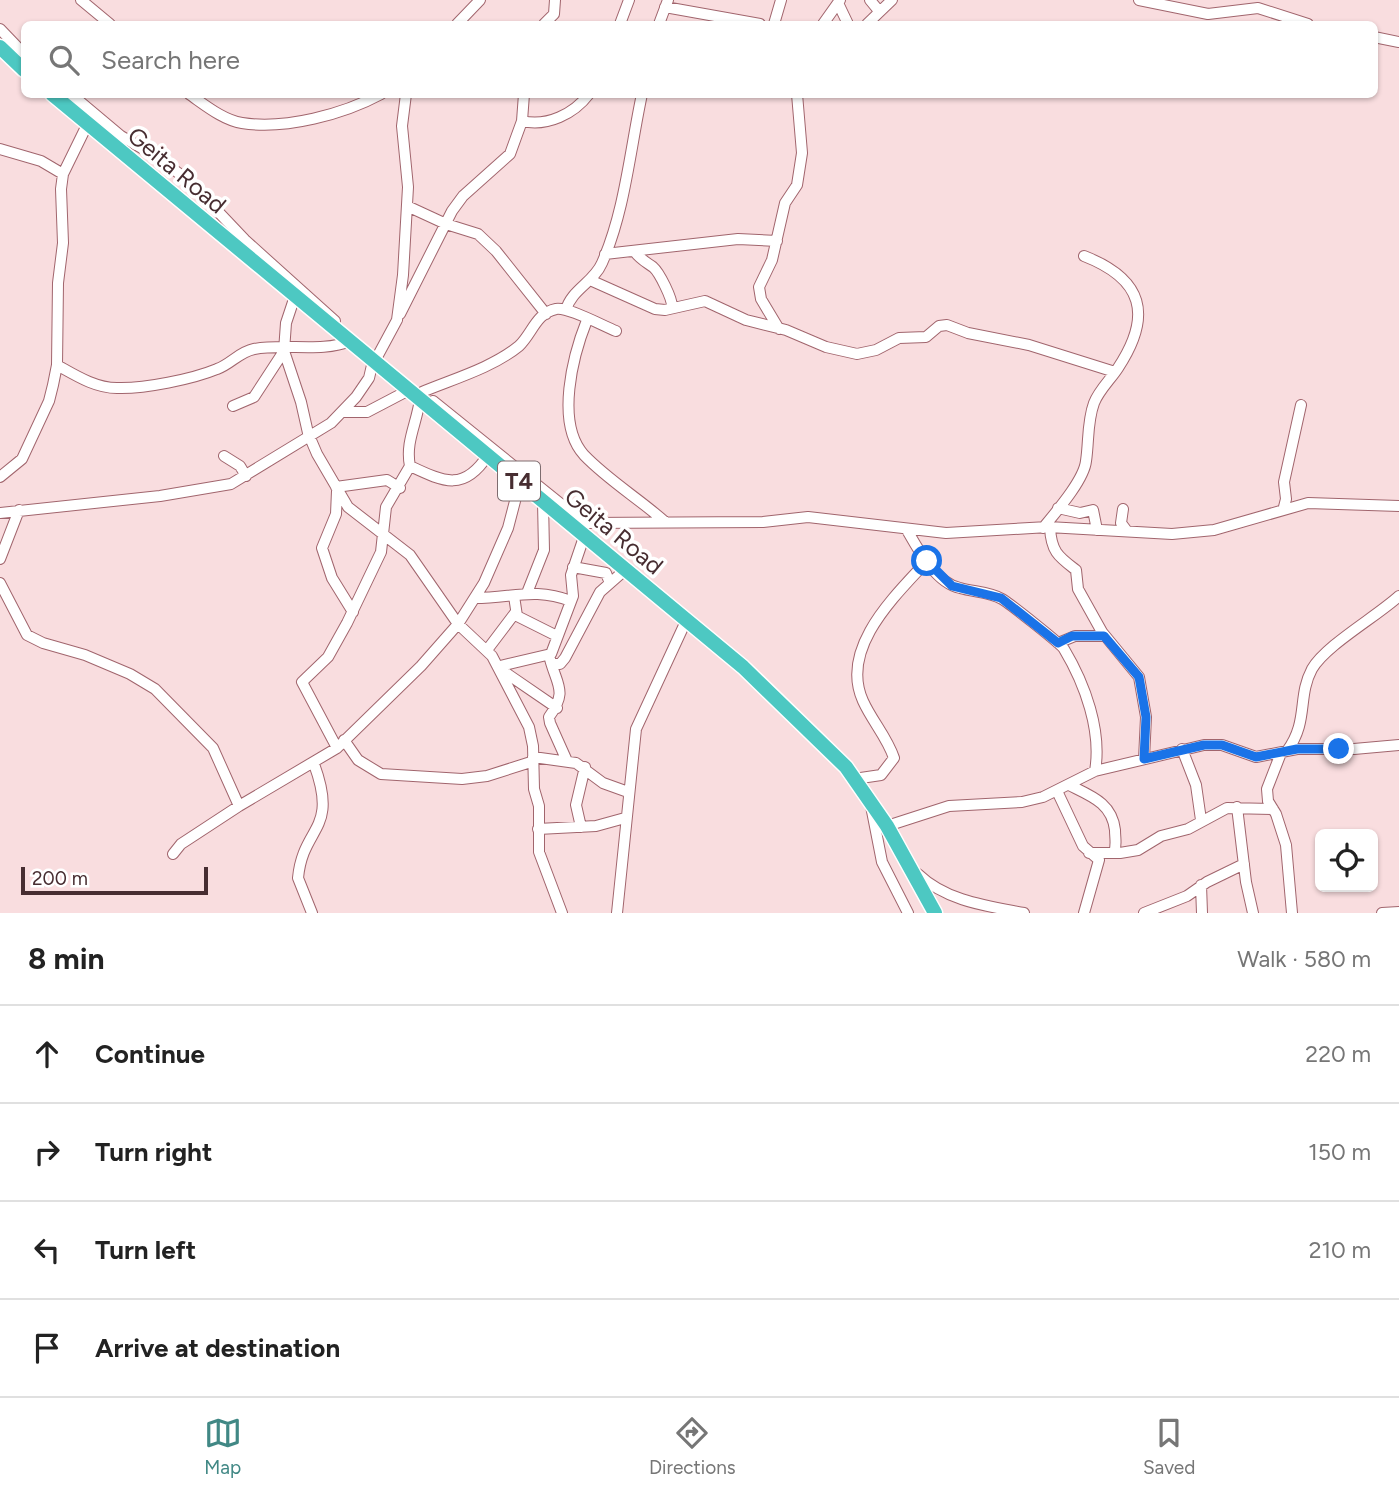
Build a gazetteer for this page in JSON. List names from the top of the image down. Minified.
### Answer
{"streets":{"highway":["Geita Road","T4"]},"scale_bar":"200 m","page":{"search":"Search here","scale":"200 m","heading":["8 min","Walk · 580 m"],"list":[["Continue","220 m"],["Turn right","150 m"],["Turn left","210 m"],"Arrive at destination"],"nav":["Map","Directions","Saved"]}}
